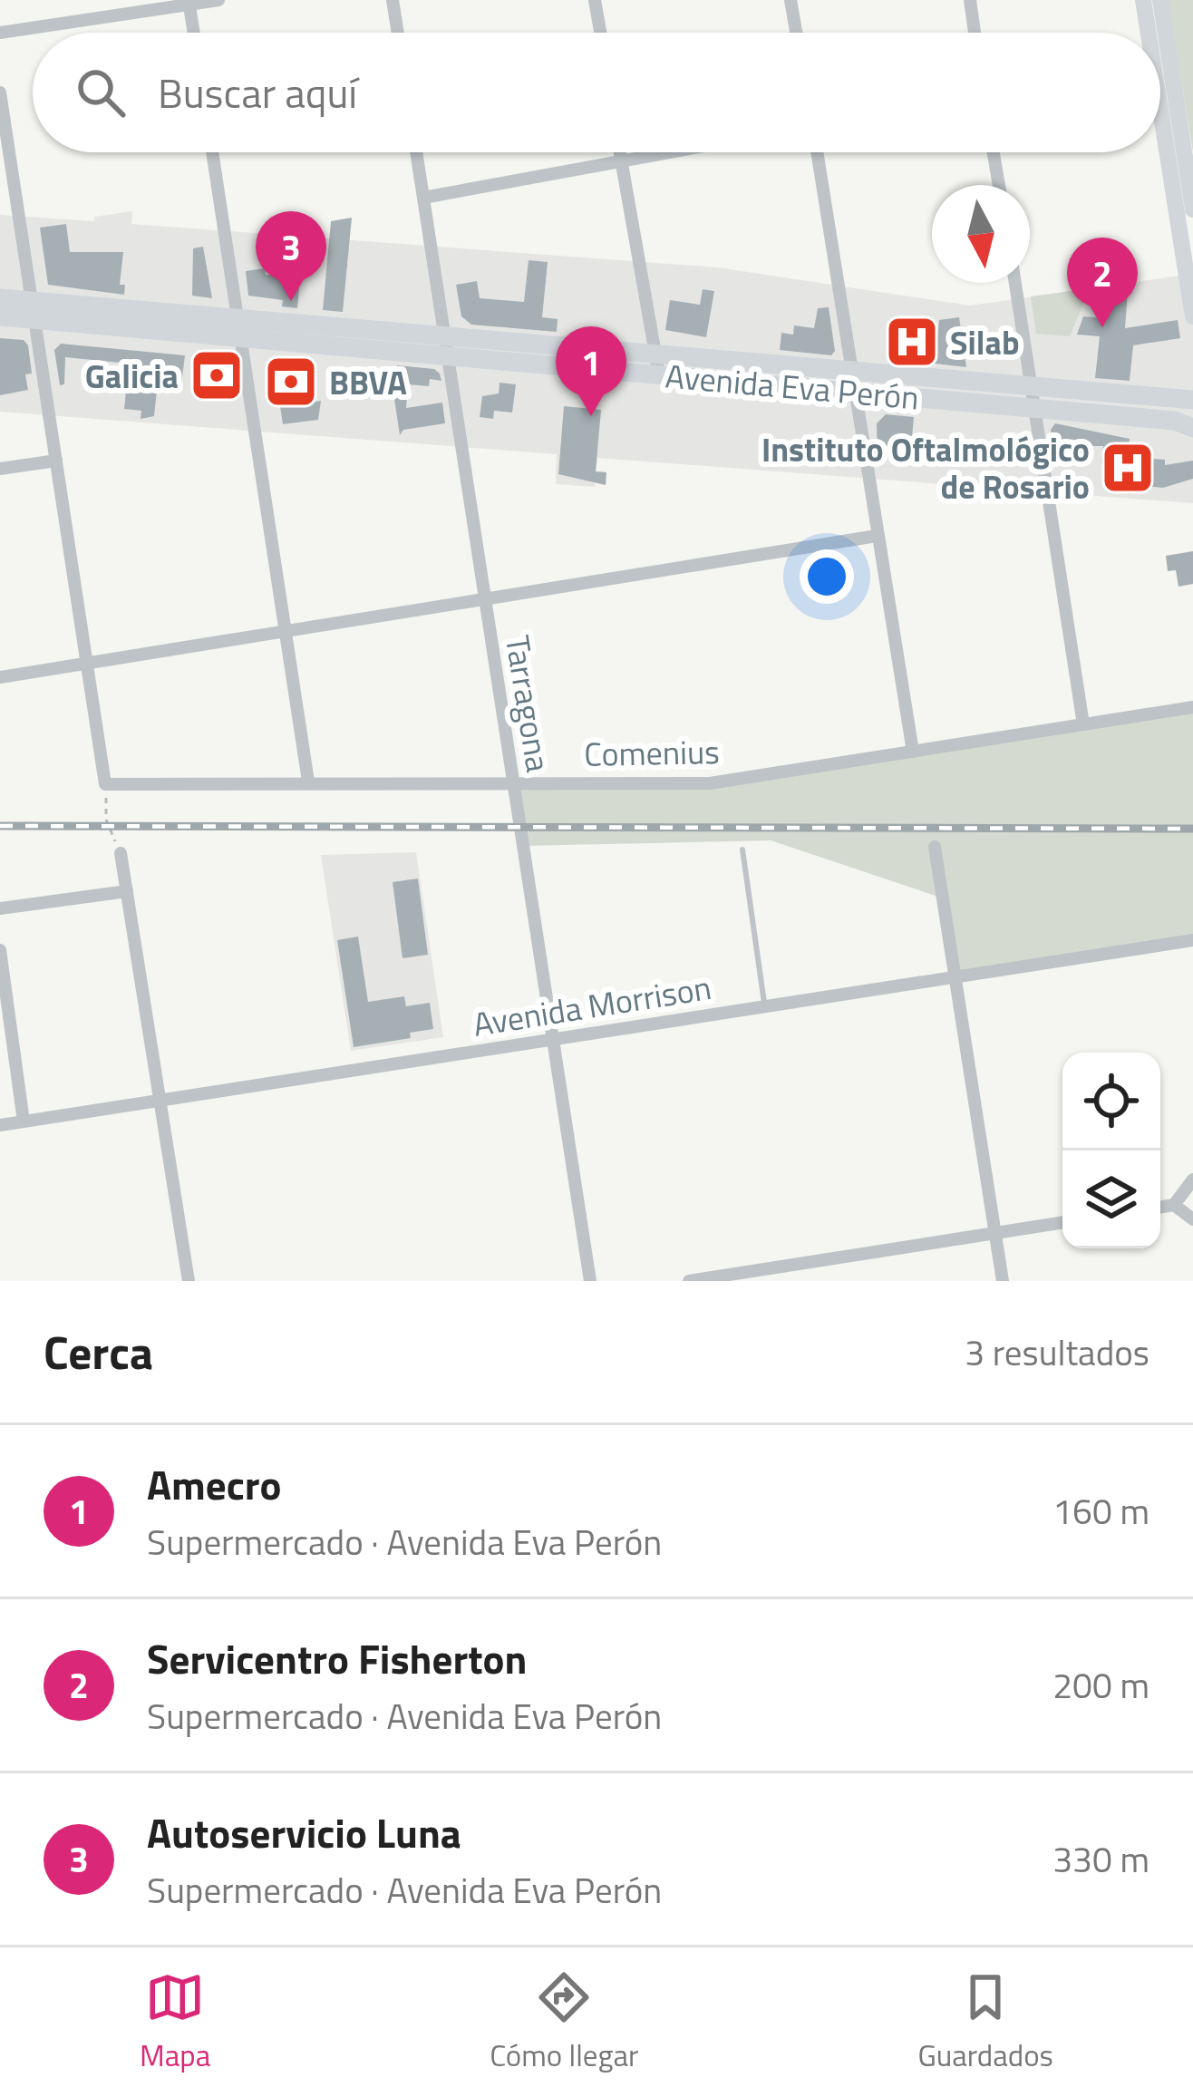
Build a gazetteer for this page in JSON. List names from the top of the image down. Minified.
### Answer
{"streets":{"main road":["Avenida Eva Perón"],"street":["Tarragona","Comenius","Avenida Morrison"]},"crossings":[["Avenida Eva Perón","Tarragona"],["Tarragona","Comenius"],["Tarragona","Avenida Morrison"]],"places":{"hospital":["Silab","Instituto Oftalmológico de Rosario"],"bank":["Galicia","BBVA"]},"north":"bottom","page":{"search":"Buscar aquí","pins":["3","2","1"],"heading":["Cerca","3 resultados"],"list":[{"mark":"1","name":"Amecro","note":"Supermercado · Avenida Eva Perón","value":"160 m"},{"mark":"2","name":"Servicentro Fisherton","note":"Supermercado · Avenida Eva Perón","value":"200 m"},{"mark":"3","name":"Autoservicio Luna","note":"Supermercado · Avenida Eva Perón","value":"330 m"}],"nav":["Mapa","Cómo llegar","Guardados"]}}
